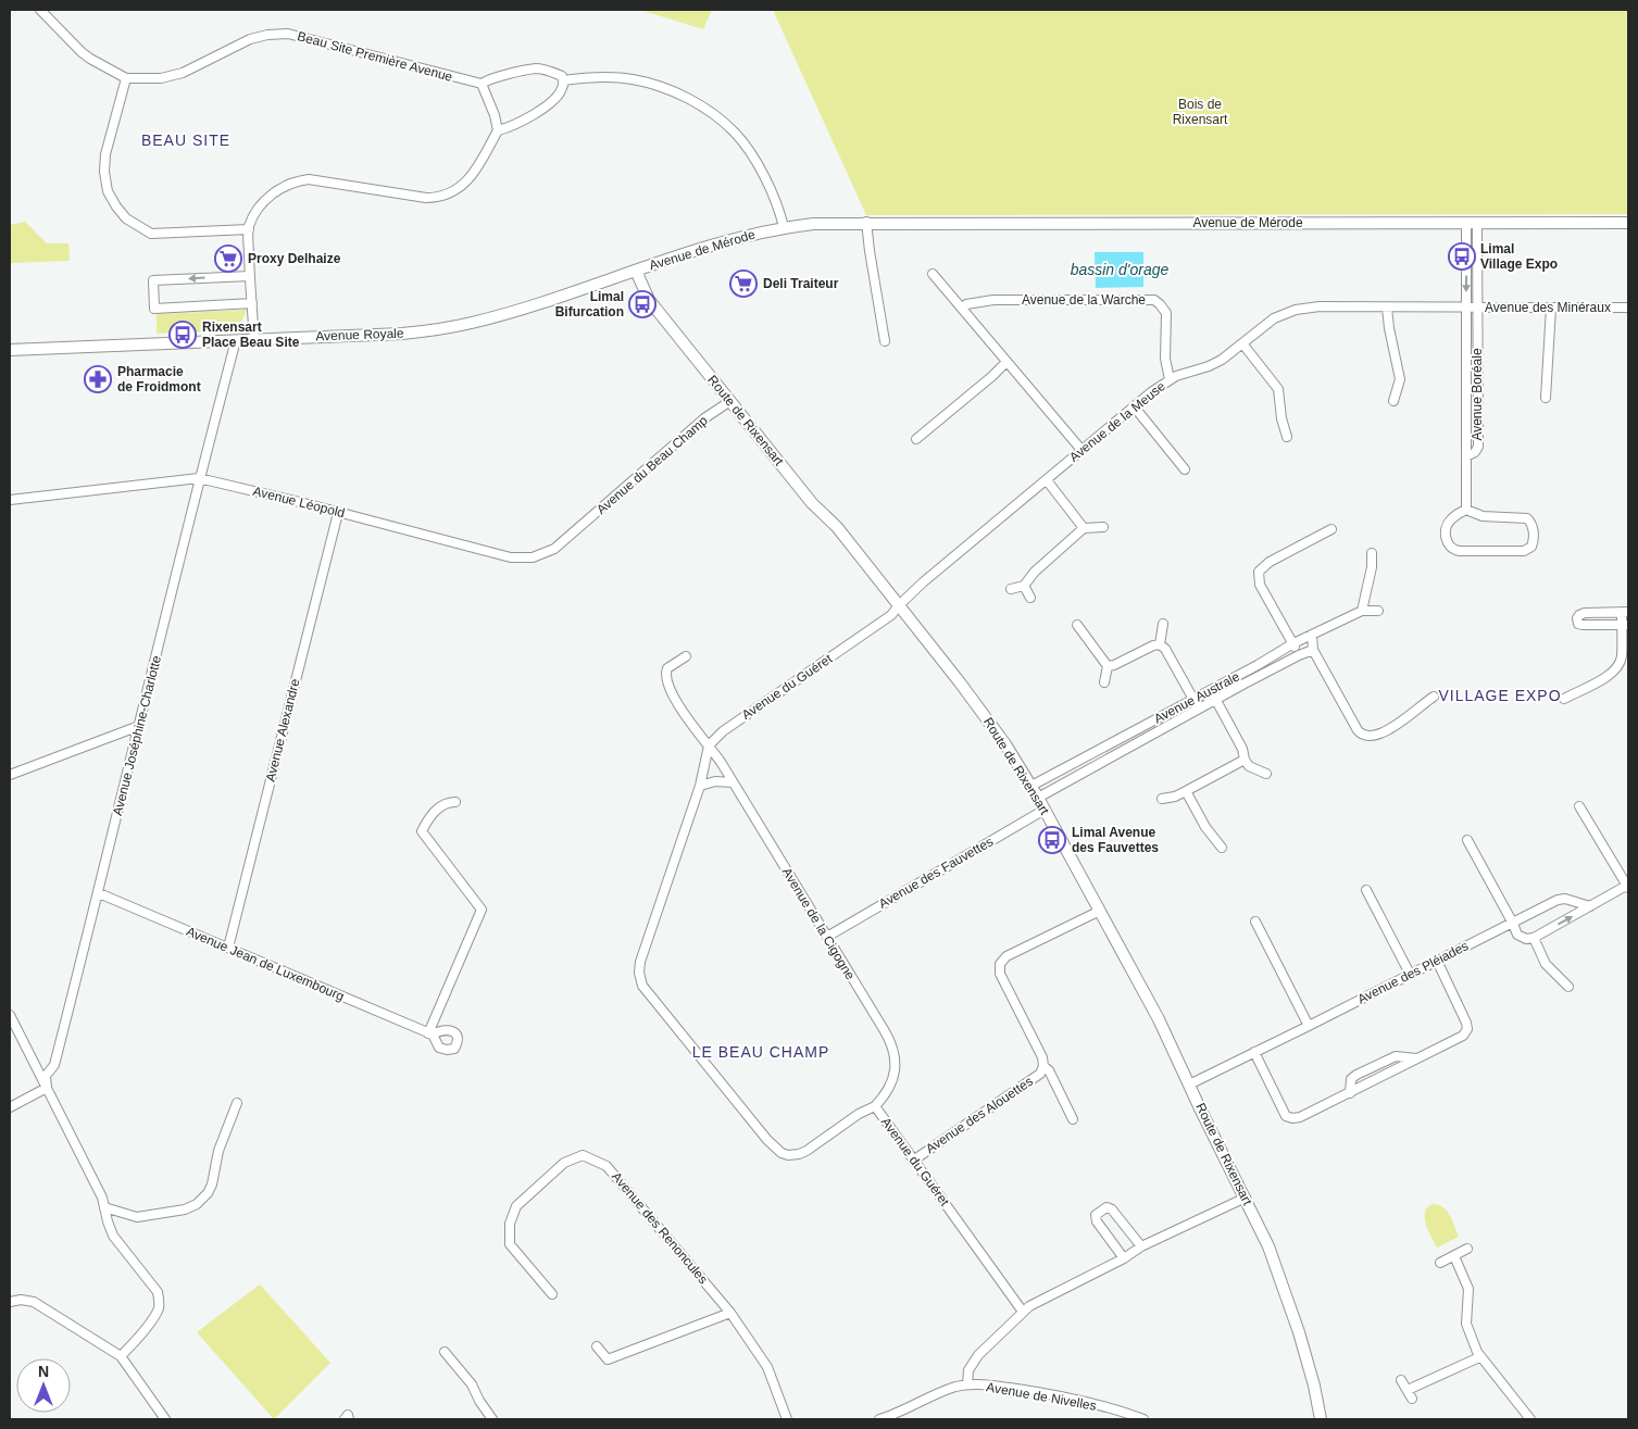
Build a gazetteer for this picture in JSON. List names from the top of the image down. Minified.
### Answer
{"streets":{"street":["Beau Site Première Avenue","Avenue de Mérode","Avenue de la Warche","Avenue des Minéraux","Avenue Royale","Avenue Boréale","Route de Rixensart","Avenue de la Meuse","Avenue du Beau Champ","Avenue Léopold","Avenue du Guéret","Avenue Australe","Avenue Alexandre","Avenue Joséphine-Charlotte","Avenue des Fauvettes","Avenue de la Cigogne","Avenue Jean de Luxembourg","Avenue des Pléiades","Avenue des Alouettes","Avenue des Renoncules","Avenue de Nivelles"]},"crossings":[["Avenue de Mérode","Avenue Royale"],["Avenue de Mérode","Avenue Boréale"],["Avenue de Mérode","Route de Rixensart"],["Avenue de la Warche","Avenue de la Meuse"],["Avenue des Minéraux","Avenue Boréale"],["Avenue des Minéraux","Avenue de la Meuse"],["Avenue Royale","Route de Rixensart"],["Avenue Royale","Avenue Joséphine-Charlotte"],["Avenue Boréale","Avenue de la Meuse"],["Route de Rixensart","Avenue de la Meuse"],["Route de Rixensart","Avenue du Beau Champ"],["Route de Rixensart","Avenue du Guéret"],["Route de Rixensart","Avenue Australe"],["Route de Rixensart","Avenue des Fauvettes"],["Route de Rixensart","Avenue des Pléiades"],["Route de Rixensart","Avenue des Alouettes"],["Avenue de la Meuse","Avenue du Guéret"],["Avenue du Beau Champ","Avenue Léopold"],["Avenue Léopold","Avenue Alexandre"],["Avenue Léopold","Avenue Joséphine-Charlotte"],["Avenue du Guéret","Avenue de la Cigogne"],["Avenue du Guéret","Avenue des Alouettes"],["Avenue Alexandre","Avenue Jean de Luxembourg"],["Avenue Joséphine-Charlotte","Avenue Jean de Luxembourg"],["Avenue des Fauvettes","Avenue de la Cigogne"]],"districts":["BEAU SITE","VILLAGE EXPO","LE BEAU CHAMP"],"water":["bassin d'orage"],"parks":["Bois de Rixensart"],"places":{"bus stop":["Limal Village Expo","Limal Bifurcation","Rixensart Place Beau Site","Limal Avenue des Fauvettes"],"supermarket":["Proxy Delhaize","Deli Traiteur"],"pharmacy":["Pharmacie de Froidmont"]},"north":"top"}
